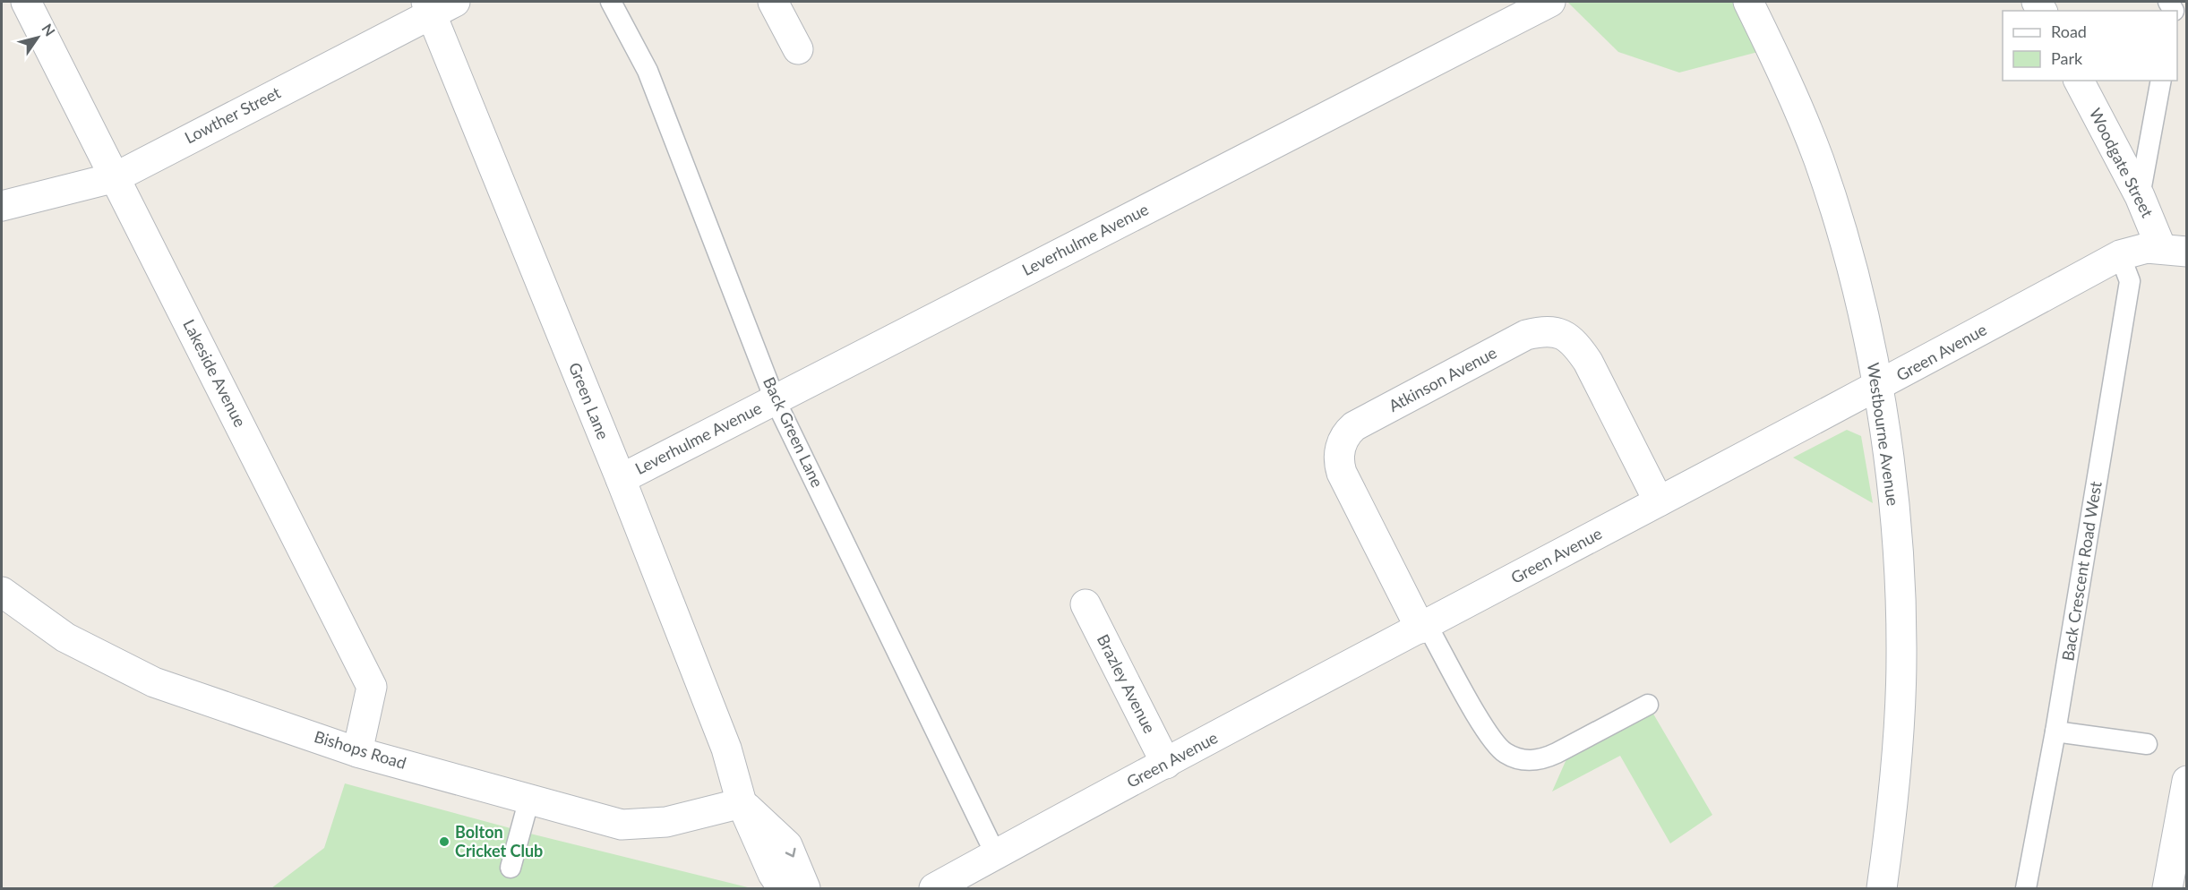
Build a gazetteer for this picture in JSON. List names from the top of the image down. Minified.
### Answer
{"streets":{"street":["Lowther Street","Woodgate Street","Leverhulme Avenue","Green Avenue","Lakeside Avenue","Atkinson Avenue","Green Lane","Westbourne Avenue","Brazley Avenue","Bishops Road"],"lane":["Back Green Lane","Back Crescent Road West"]},"crossings":[["Lowther Street","Lakeside Avenue"],["Lowther Street","Green Lane"],["Woodgate Street","Green Avenue"],["Leverhulme Avenue","Green Lane"],["Leverhulme Avenue","Back Green Lane"],["Green Avenue","Atkinson Avenue"],["Green Avenue","Back Green Lane"],["Green Avenue","Westbourne Avenue"],["Green Avenue","Back Crescent Road West"],["Green Avenue","Brazley Avenue"],["Lakeside Avenue","Bishops Road"],["Green Lane","Bishops Road"]],"places":["Bolton Cricket Club"],"legend":["Road","Park"],"north":"top right"}
